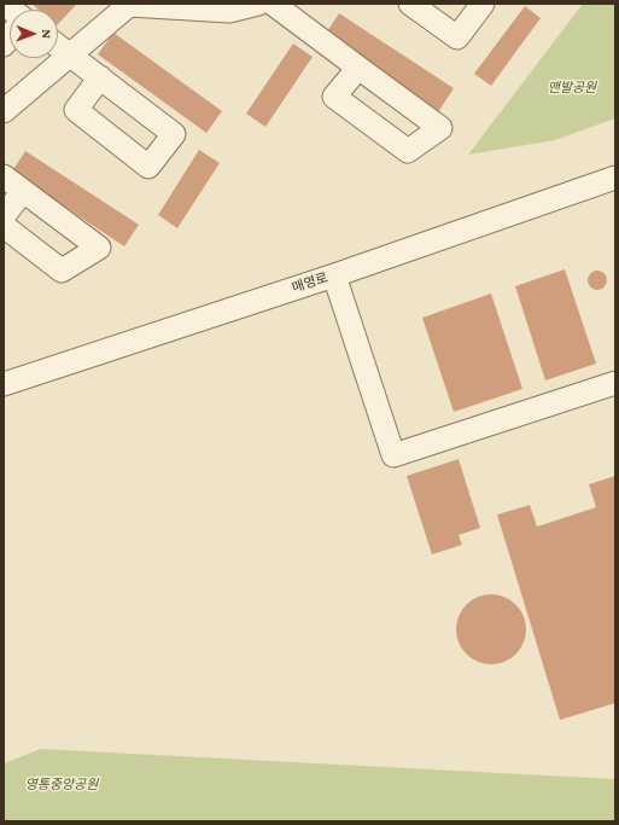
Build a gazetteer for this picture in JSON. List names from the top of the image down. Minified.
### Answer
{"streets":{"street":["매영로"]},"parks":["맨발공원","영통중앙공원"],"north":"right"}
